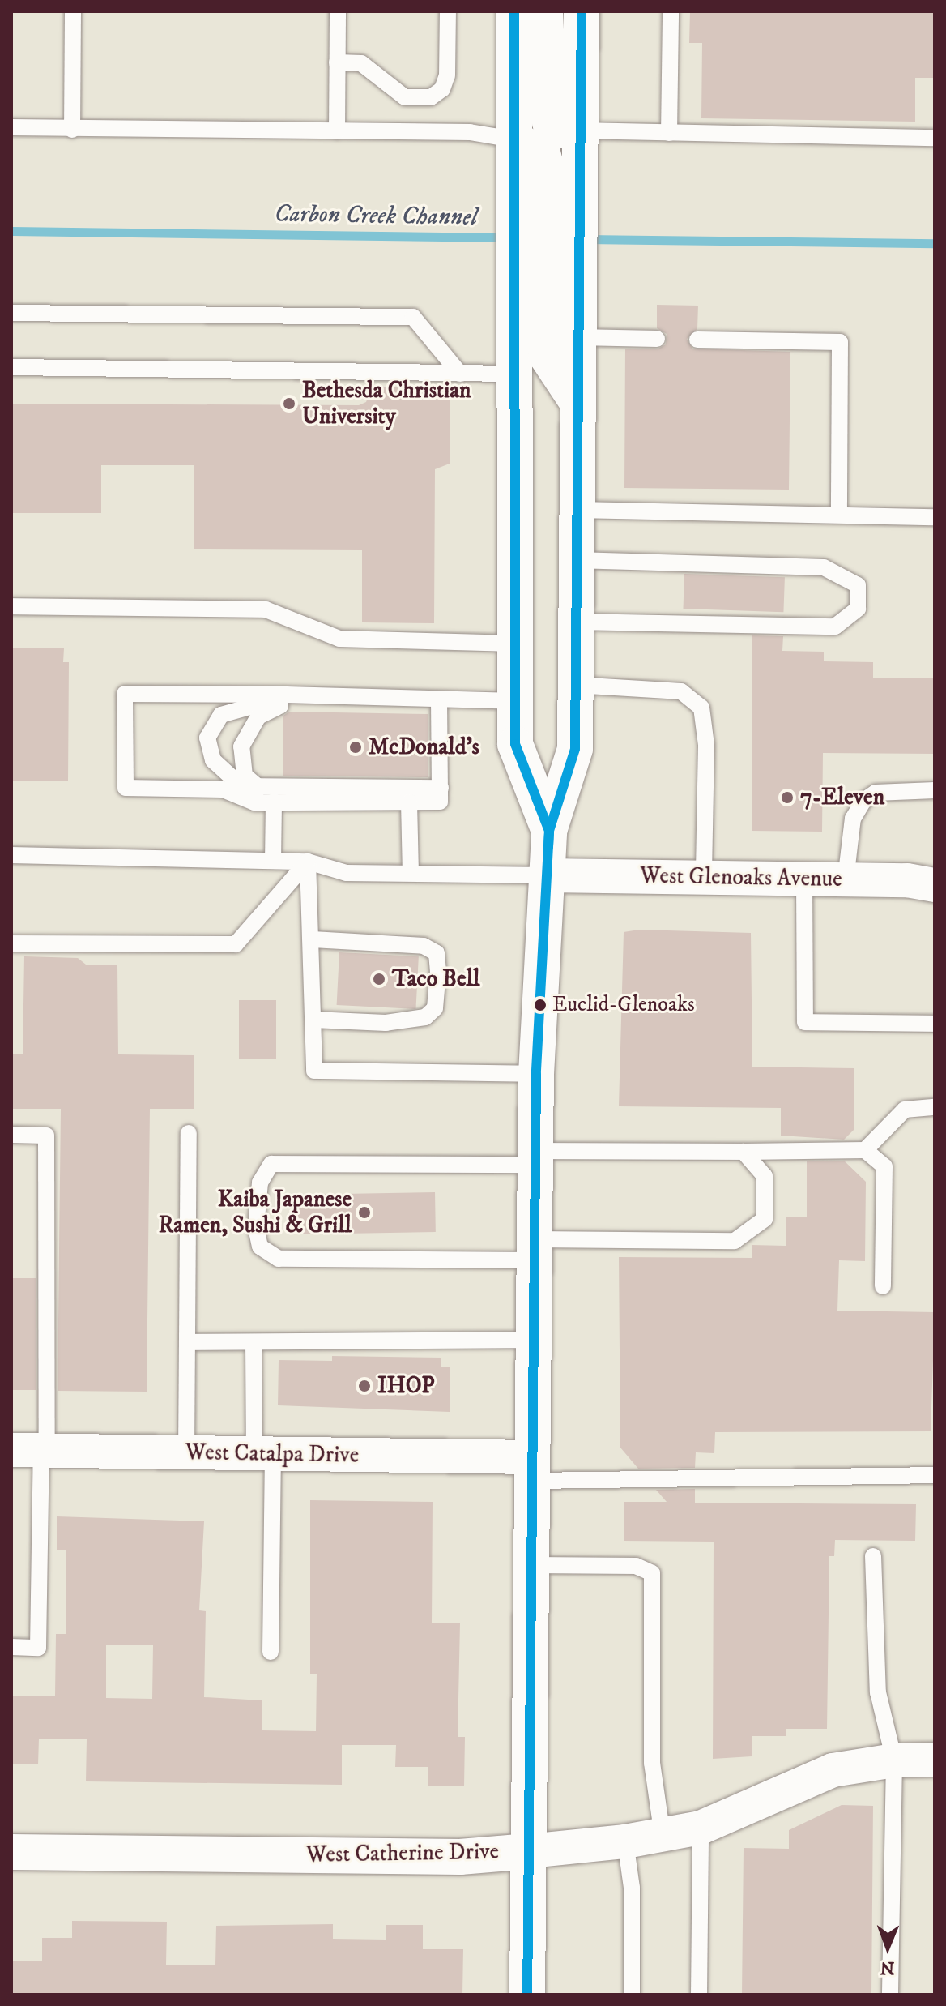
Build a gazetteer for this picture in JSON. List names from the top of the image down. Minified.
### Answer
{"streets":{"main road":["West Catherine Drive"],"street":["West Glenoaks Avenue","West Catalpa Drive"]},"water":["Carbon Creek Channel"],"places":["Bethesda Christian University","McDonald's","7-Eleven","Taco Bell","Euclid-Glenoaks","Kaiba Japanese Ramen, Sushi & Grill","IHOP"],"north":"bottom"}
